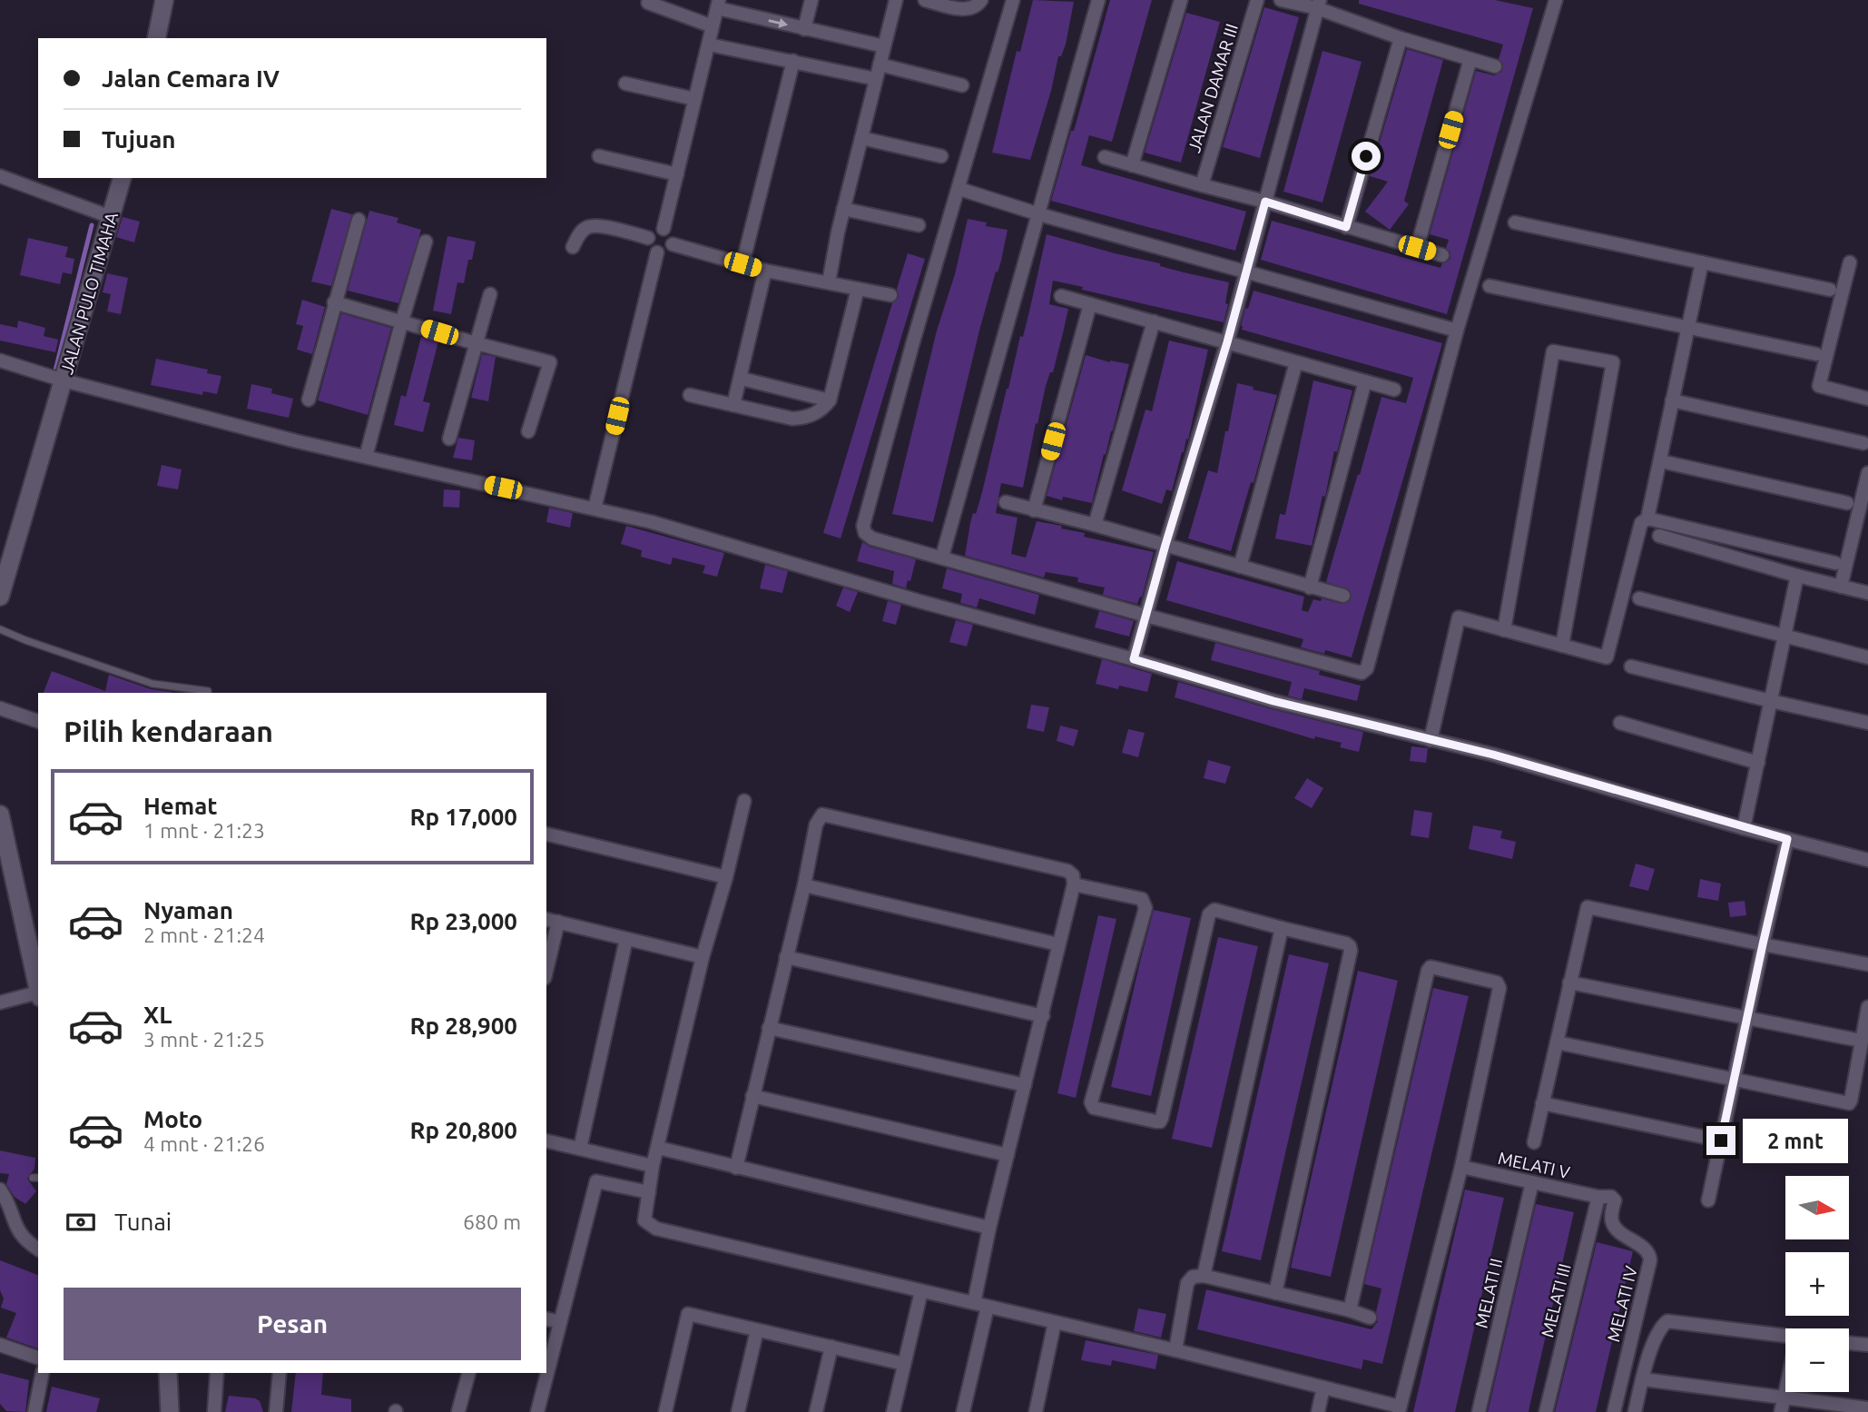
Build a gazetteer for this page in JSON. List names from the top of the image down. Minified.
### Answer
{"streets":{"street":["JALAN DAMAR III","JALAN PULO TIMAHA","MELATI V","MELATI II","MELATI III","MELATI IV"]},"crossings":[["MELATI V","MELATI II"],["MELATI V","MELATI III"],["MELATI V","MELATI IV"],["MELATI III","MELATI IV"]],"north":"right","page":{"banner":["Jalan Cemara IV","Tujuan"],"heading":"Pilih kendaraan","list":[{"name":"Hemat","note":"1 mnt · 21:23","value":"Rp 17,000"},{"name":"Nyaman","note":"2 mnt · 21:24","value":"Rp 23,000"},{"name":"XL","note":"3 mnt · 21:25","value":"Rp 28,900"},{"name":"Moto","note":"4 mnt · 21:26","value":"Rp 20,800"}],"bubble":"2 mnt","map_buttons":["+","−"],"pay":["Tunai","680 m"],"buttons":"Pesan"}}
